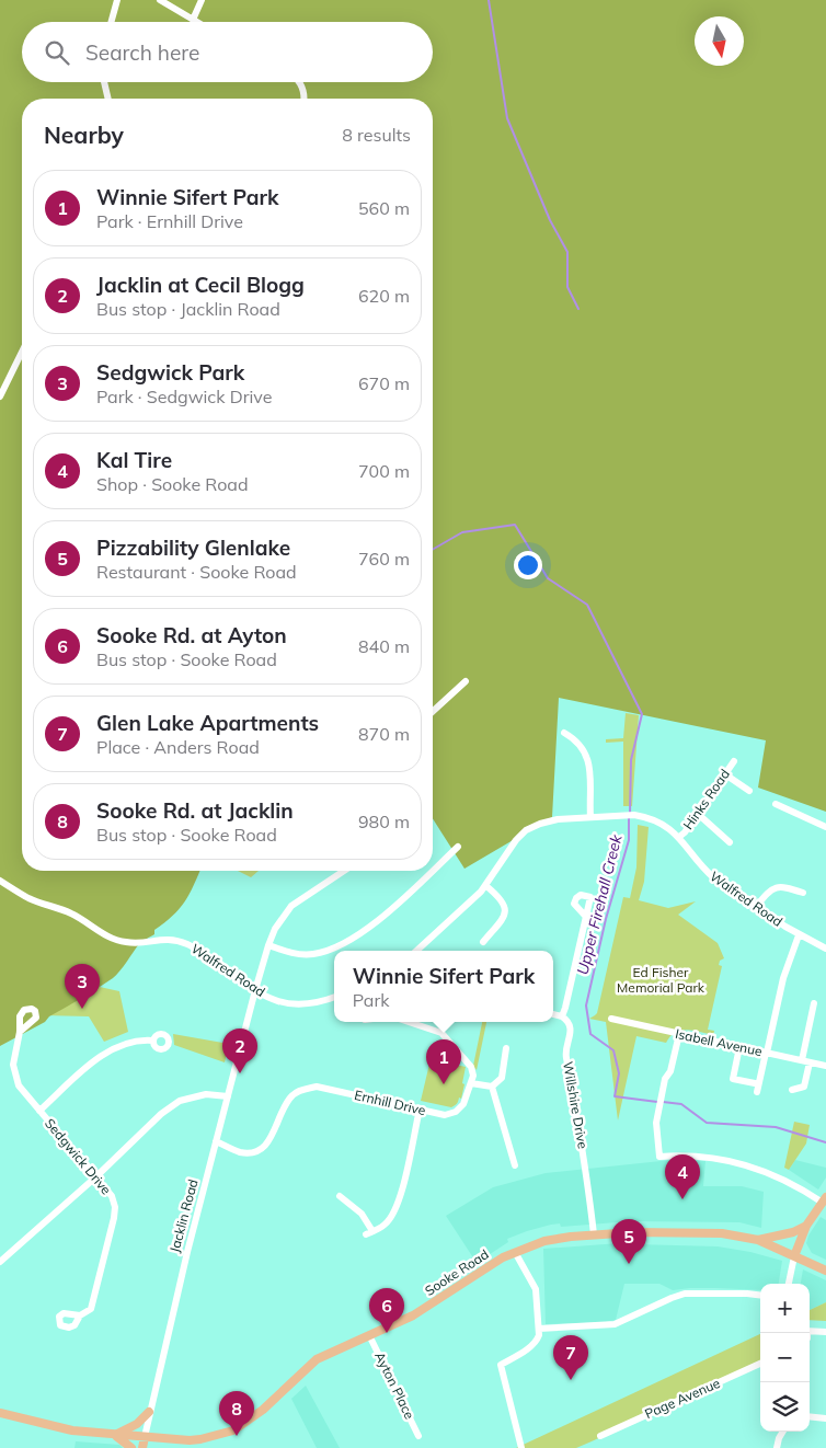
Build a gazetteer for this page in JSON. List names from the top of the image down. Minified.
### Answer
{"streets":{"main road":["Jacklin Road","Sooke Road"],"street":["Hinks Road","Walfred Road","Isabell Avenue","Ernhill Drive","Willshire Drive","Sedgwick Drive","Ayton Place","Page Avenue"]},"crossings":[["Hinks Road","Walfred Road"],["Walfred Road","Jacklin Road"],["Ernhill Drive","Jacklin Road"],["Willshire Drive","Sooke Road"],["Jacklin Road","Sooke Road"],["Sooke Road","Ayton Place"]],"water":["Upper Firehall Creek"],"parks":["Ed Fisher Memorial Park"],"north":"bottom","page":{"search":"Search here","heading":["Nearby","8 results"],"list":[{"mark":"1","name":"Winnie Sifert Park","note":"Park · Ernhill Drive","value":"560 m"},{"mark":"2","name":"Jacklin at Cecil Blogg","note":"Bus stop · Jacklin Road","value":"620 m"},{"mark":"3","name":"Sedgwick Park","note":"Park · Sedgwick Drive","value":"670 m"},{"mark":"4","name":"Kal Tire","note":"Shop · Sooke Road","value":"700 m"},{"mark":"5","name":"Pizzability Glenlake","note":"Restaurant · Sooke Road","value":"760 m"},{"mark":"6","name":"Sooke Rd. at Ayton","note":"Bus stop · Sooke Road","value":"840 m"},{"mark":"7","name":"Glen Lake Apartments","note":"Place · Anders Road","value":"870 m"},{"mark":"8","name":"Sooke Rd. at Jacklin","note":"Bus stop · Sooke Road","value":"980 m"}],"popup":["Winnie Sifert Park","Park"],"pins":["3","2","1","4","5","6","7","8"],"map_buttons":["+","−"]}}
